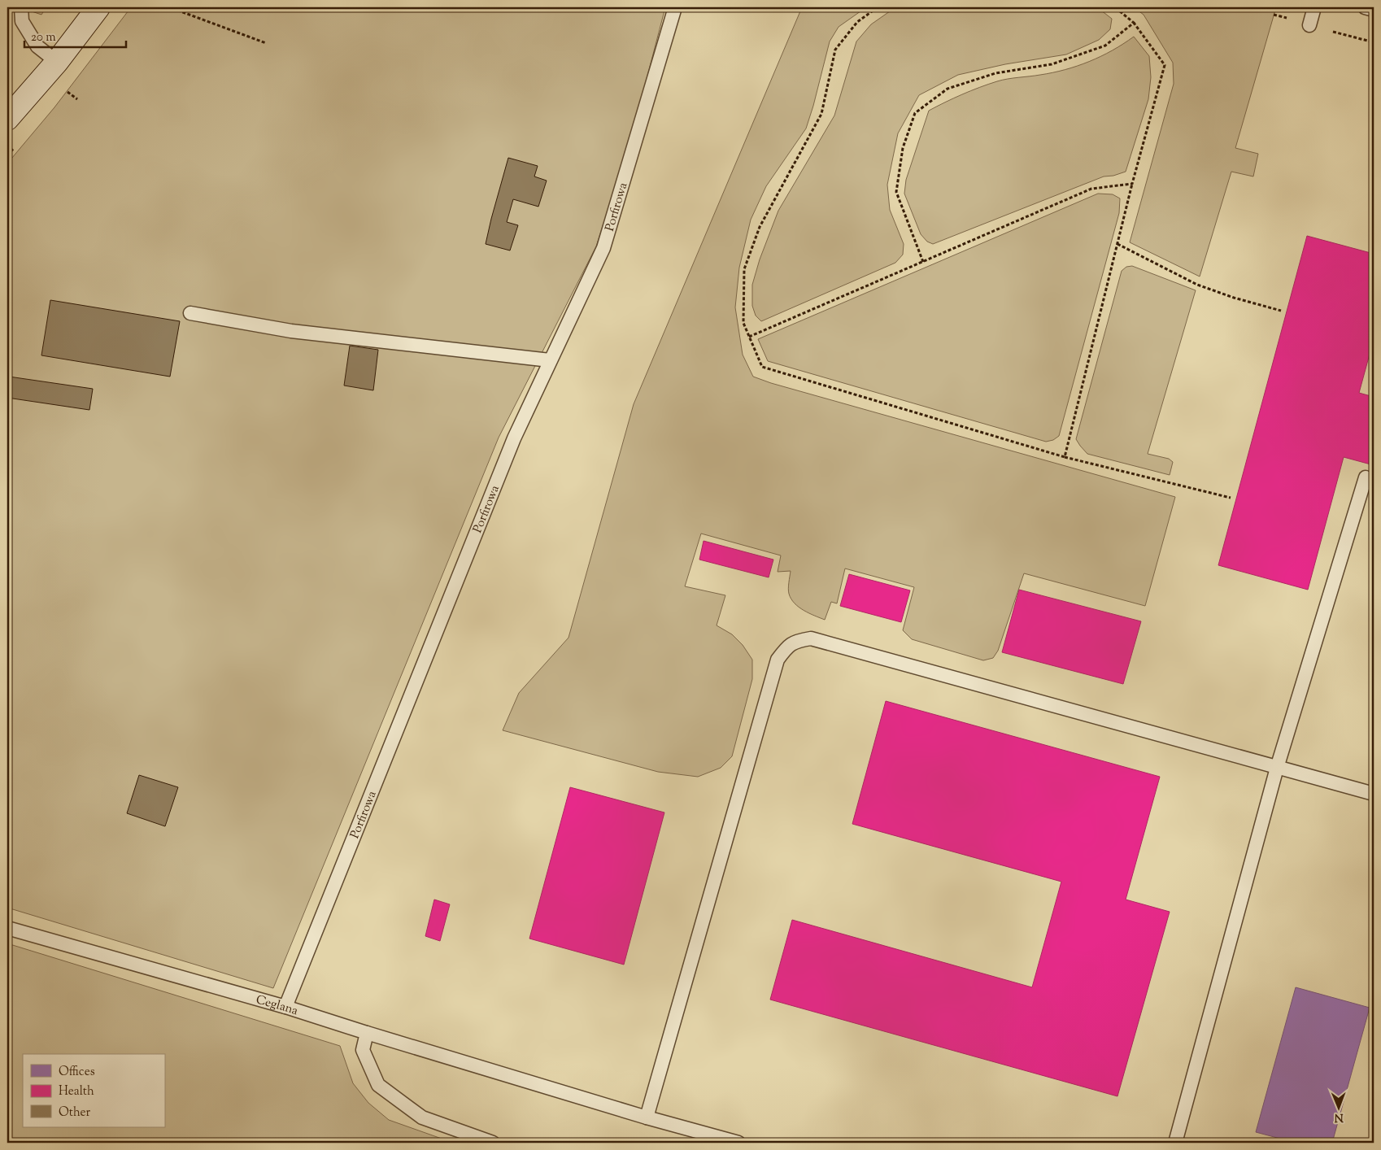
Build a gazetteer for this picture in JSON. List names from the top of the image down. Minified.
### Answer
{"streets":{"lane":["Porfirowa","Ceglana"]},"crossings":[["Porfirowa","Ceglana"]],"legend":["Offices","Health","Other"],"scale_bar":"20 m","north":"bottom"}
